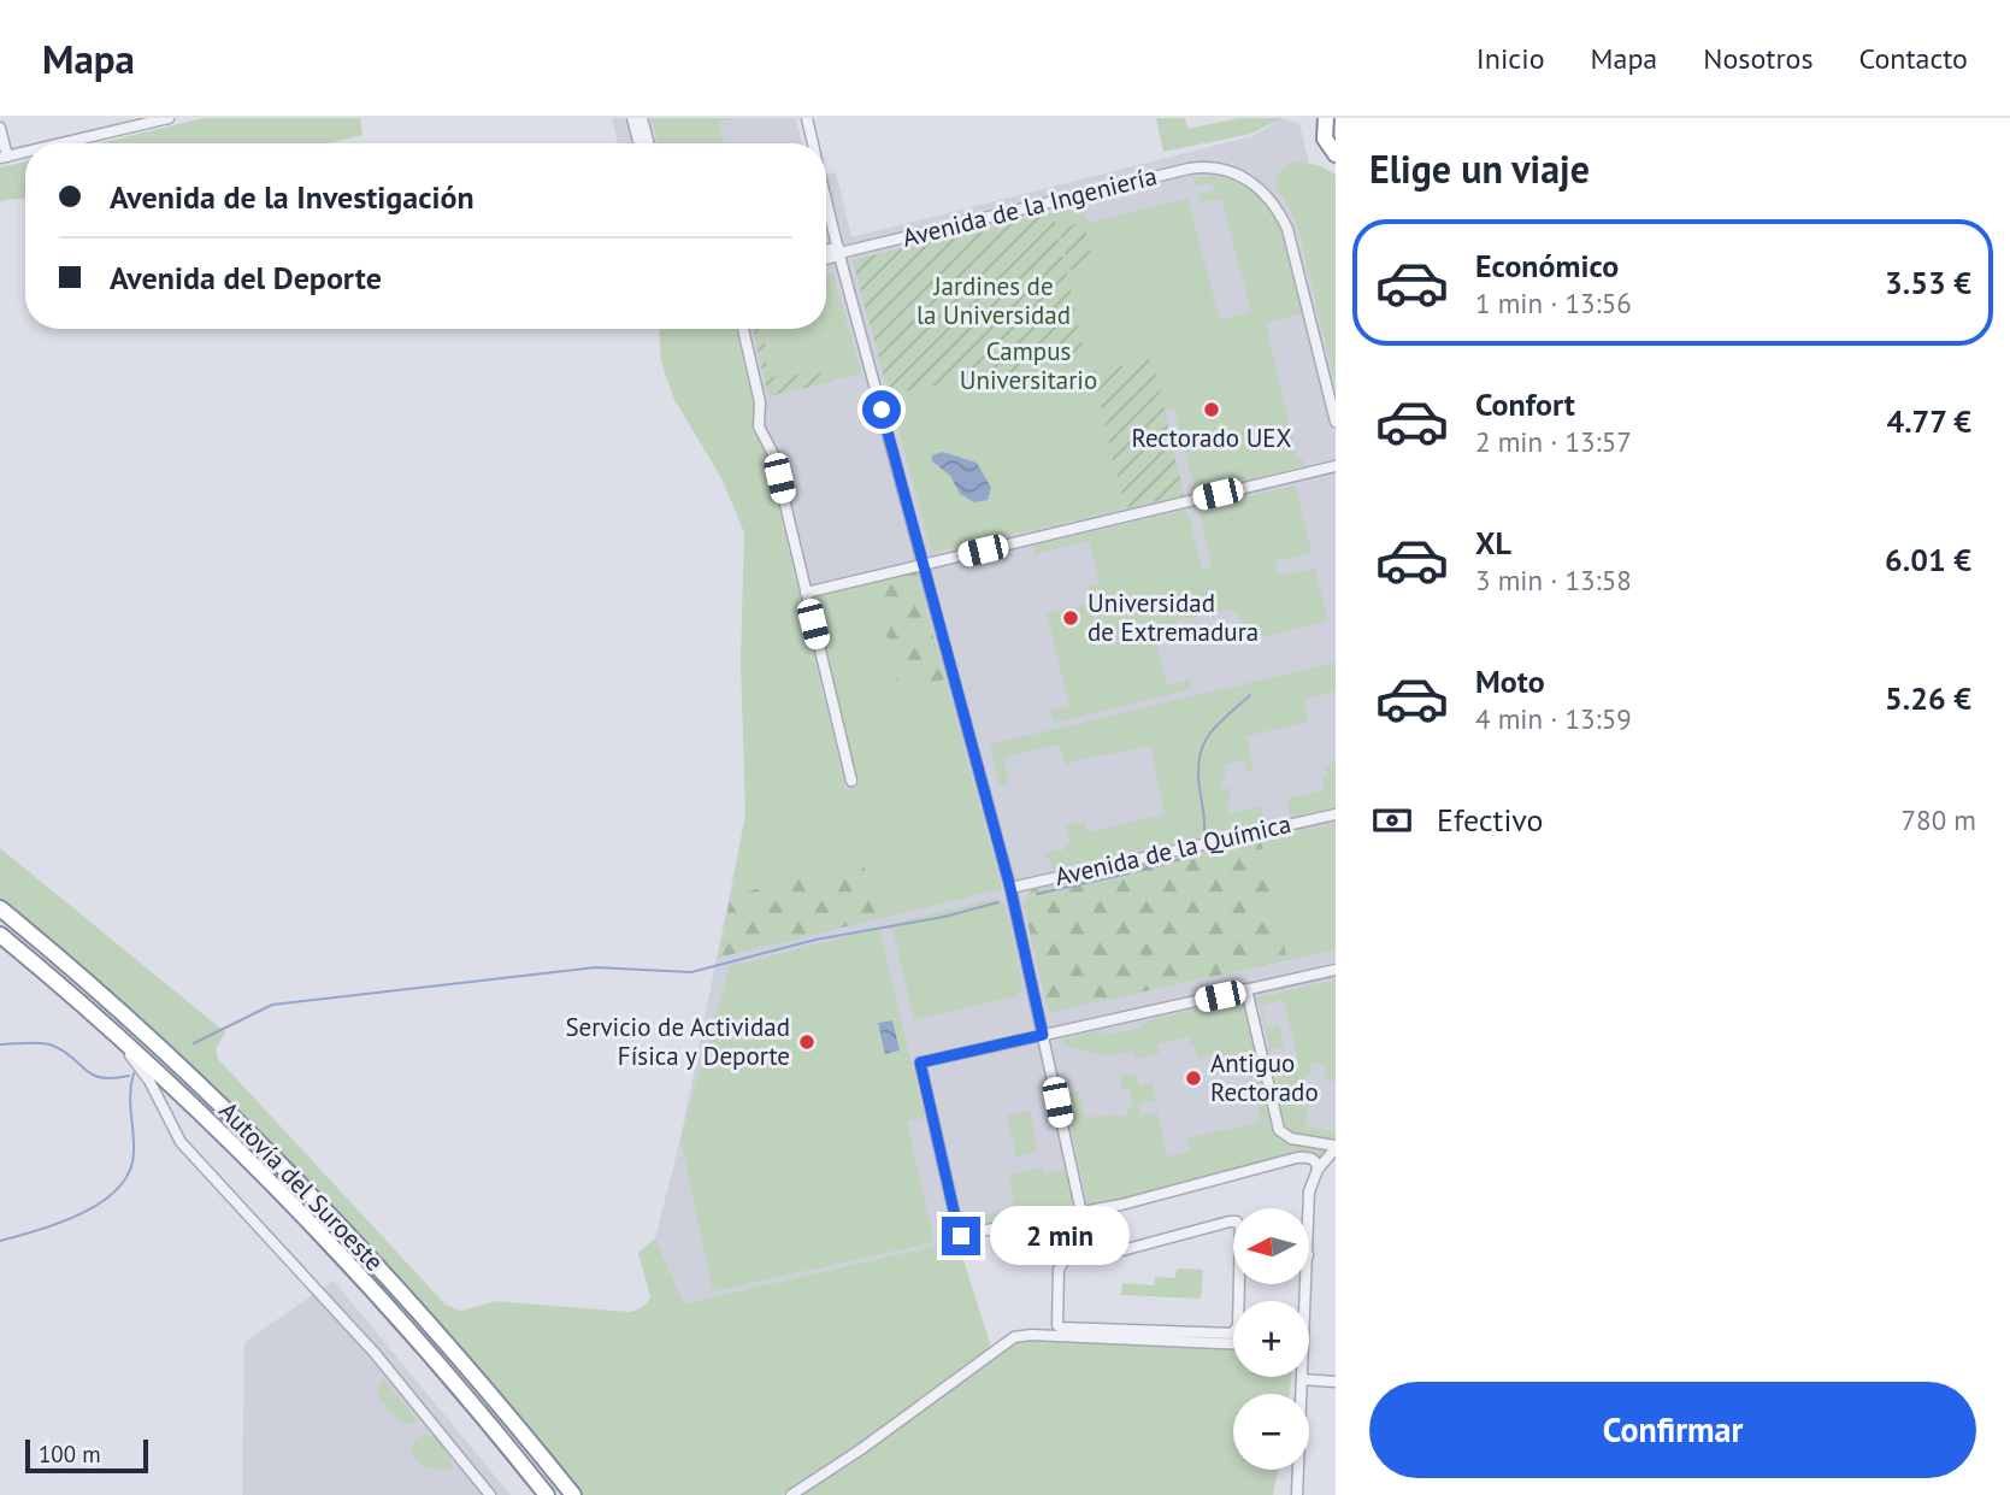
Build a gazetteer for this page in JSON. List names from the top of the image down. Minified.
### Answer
{"streets":{"highway":["Autovía del Suroeste"],"street":["Avenida de la Ingeniería","Avenida de la Química"]},"parks":["Jardines de la Universidad","Campus Universitario"],"places":["Rectorado UEX","Universidad de Extremadura","Servicio de Actividad Física y Deporte","Antiguo Rectorado"],"scale_bar":"100 m","north":"left","page":{"header":"Mapa","nav":["Inicio","Mapa","Nosotros","Contacto"],"heading":"Elige un viaje","banner":["Avenida de la Investigación","Avenida del Deporte"],"list":[{"name":"Económico","note":"1 min · 13:56","value":"3.53 €"},{"name":"Confort","note":"2 min · 13:57","value":"4.77 €"},{"name":"XL","note":"3 min · 13:58","value":"6.01 €"},{"name":"Moto","note":"4 min · 13:59","value":"5.26 €"}],"pay":["Efectivo","780 m"],"bubble":"2 min","map_buttons":["+","−"],"buttons":"Confirmar","scale":"100 m"}}
